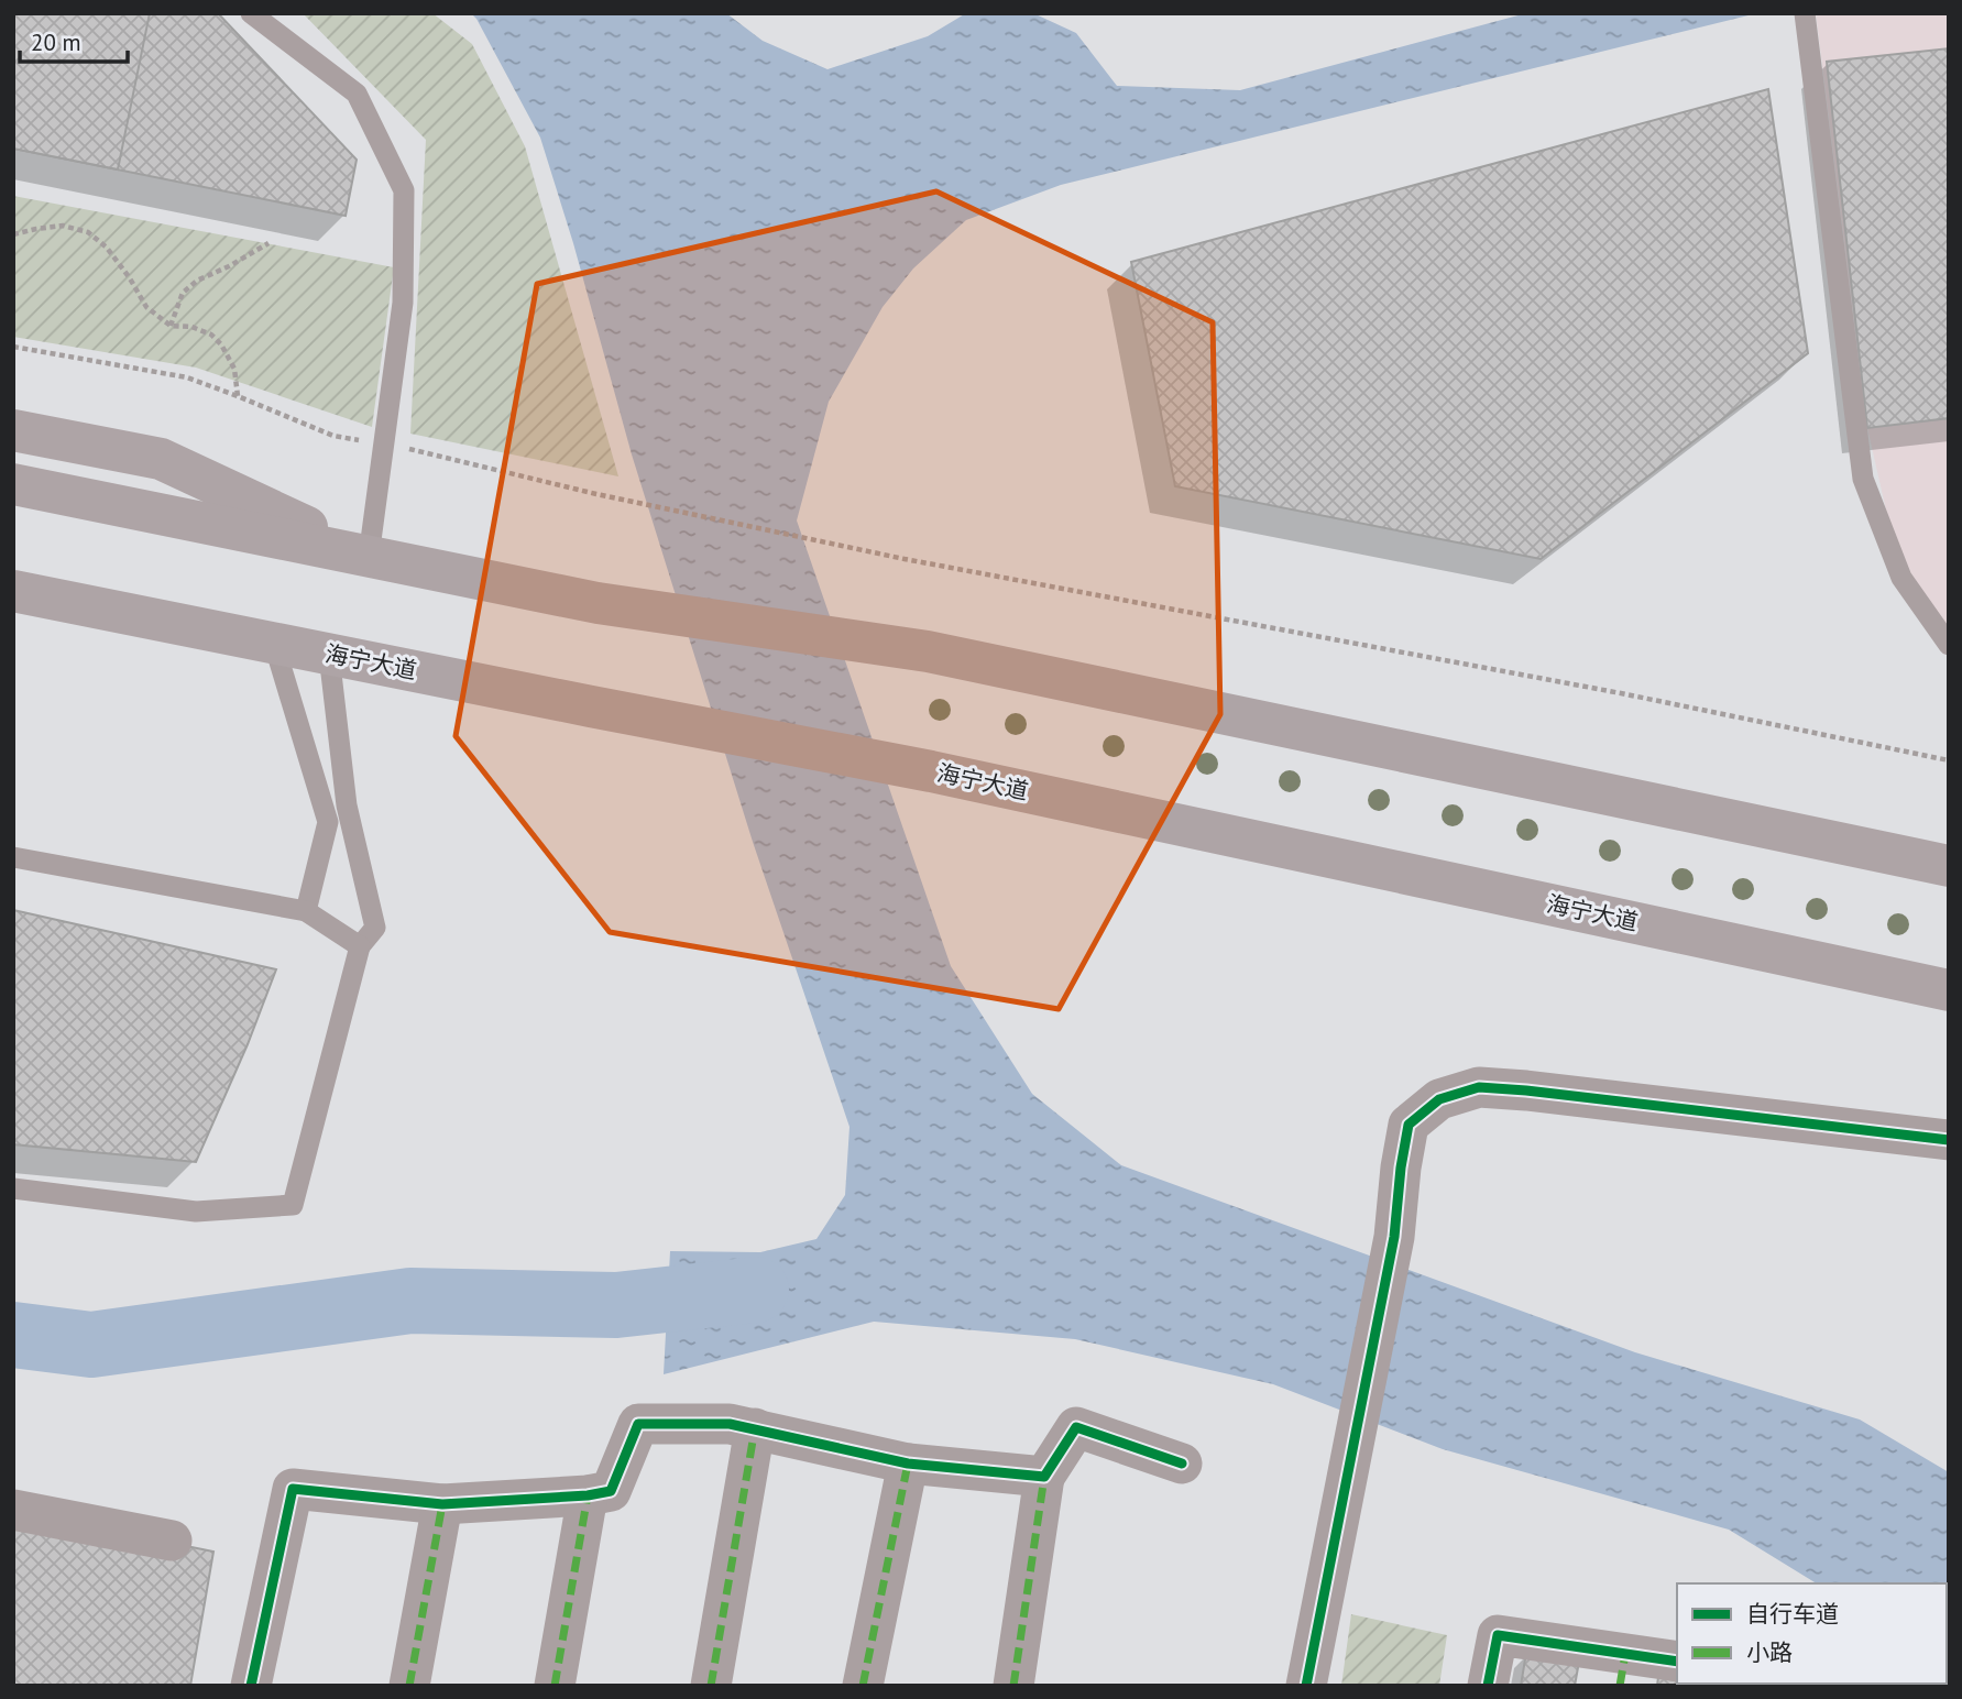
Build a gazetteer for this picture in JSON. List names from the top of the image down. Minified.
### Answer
{"streets":{"highway":["海宁大道"]},"legend":["自行车道","小路"],"scale_bar":"20 m"}
